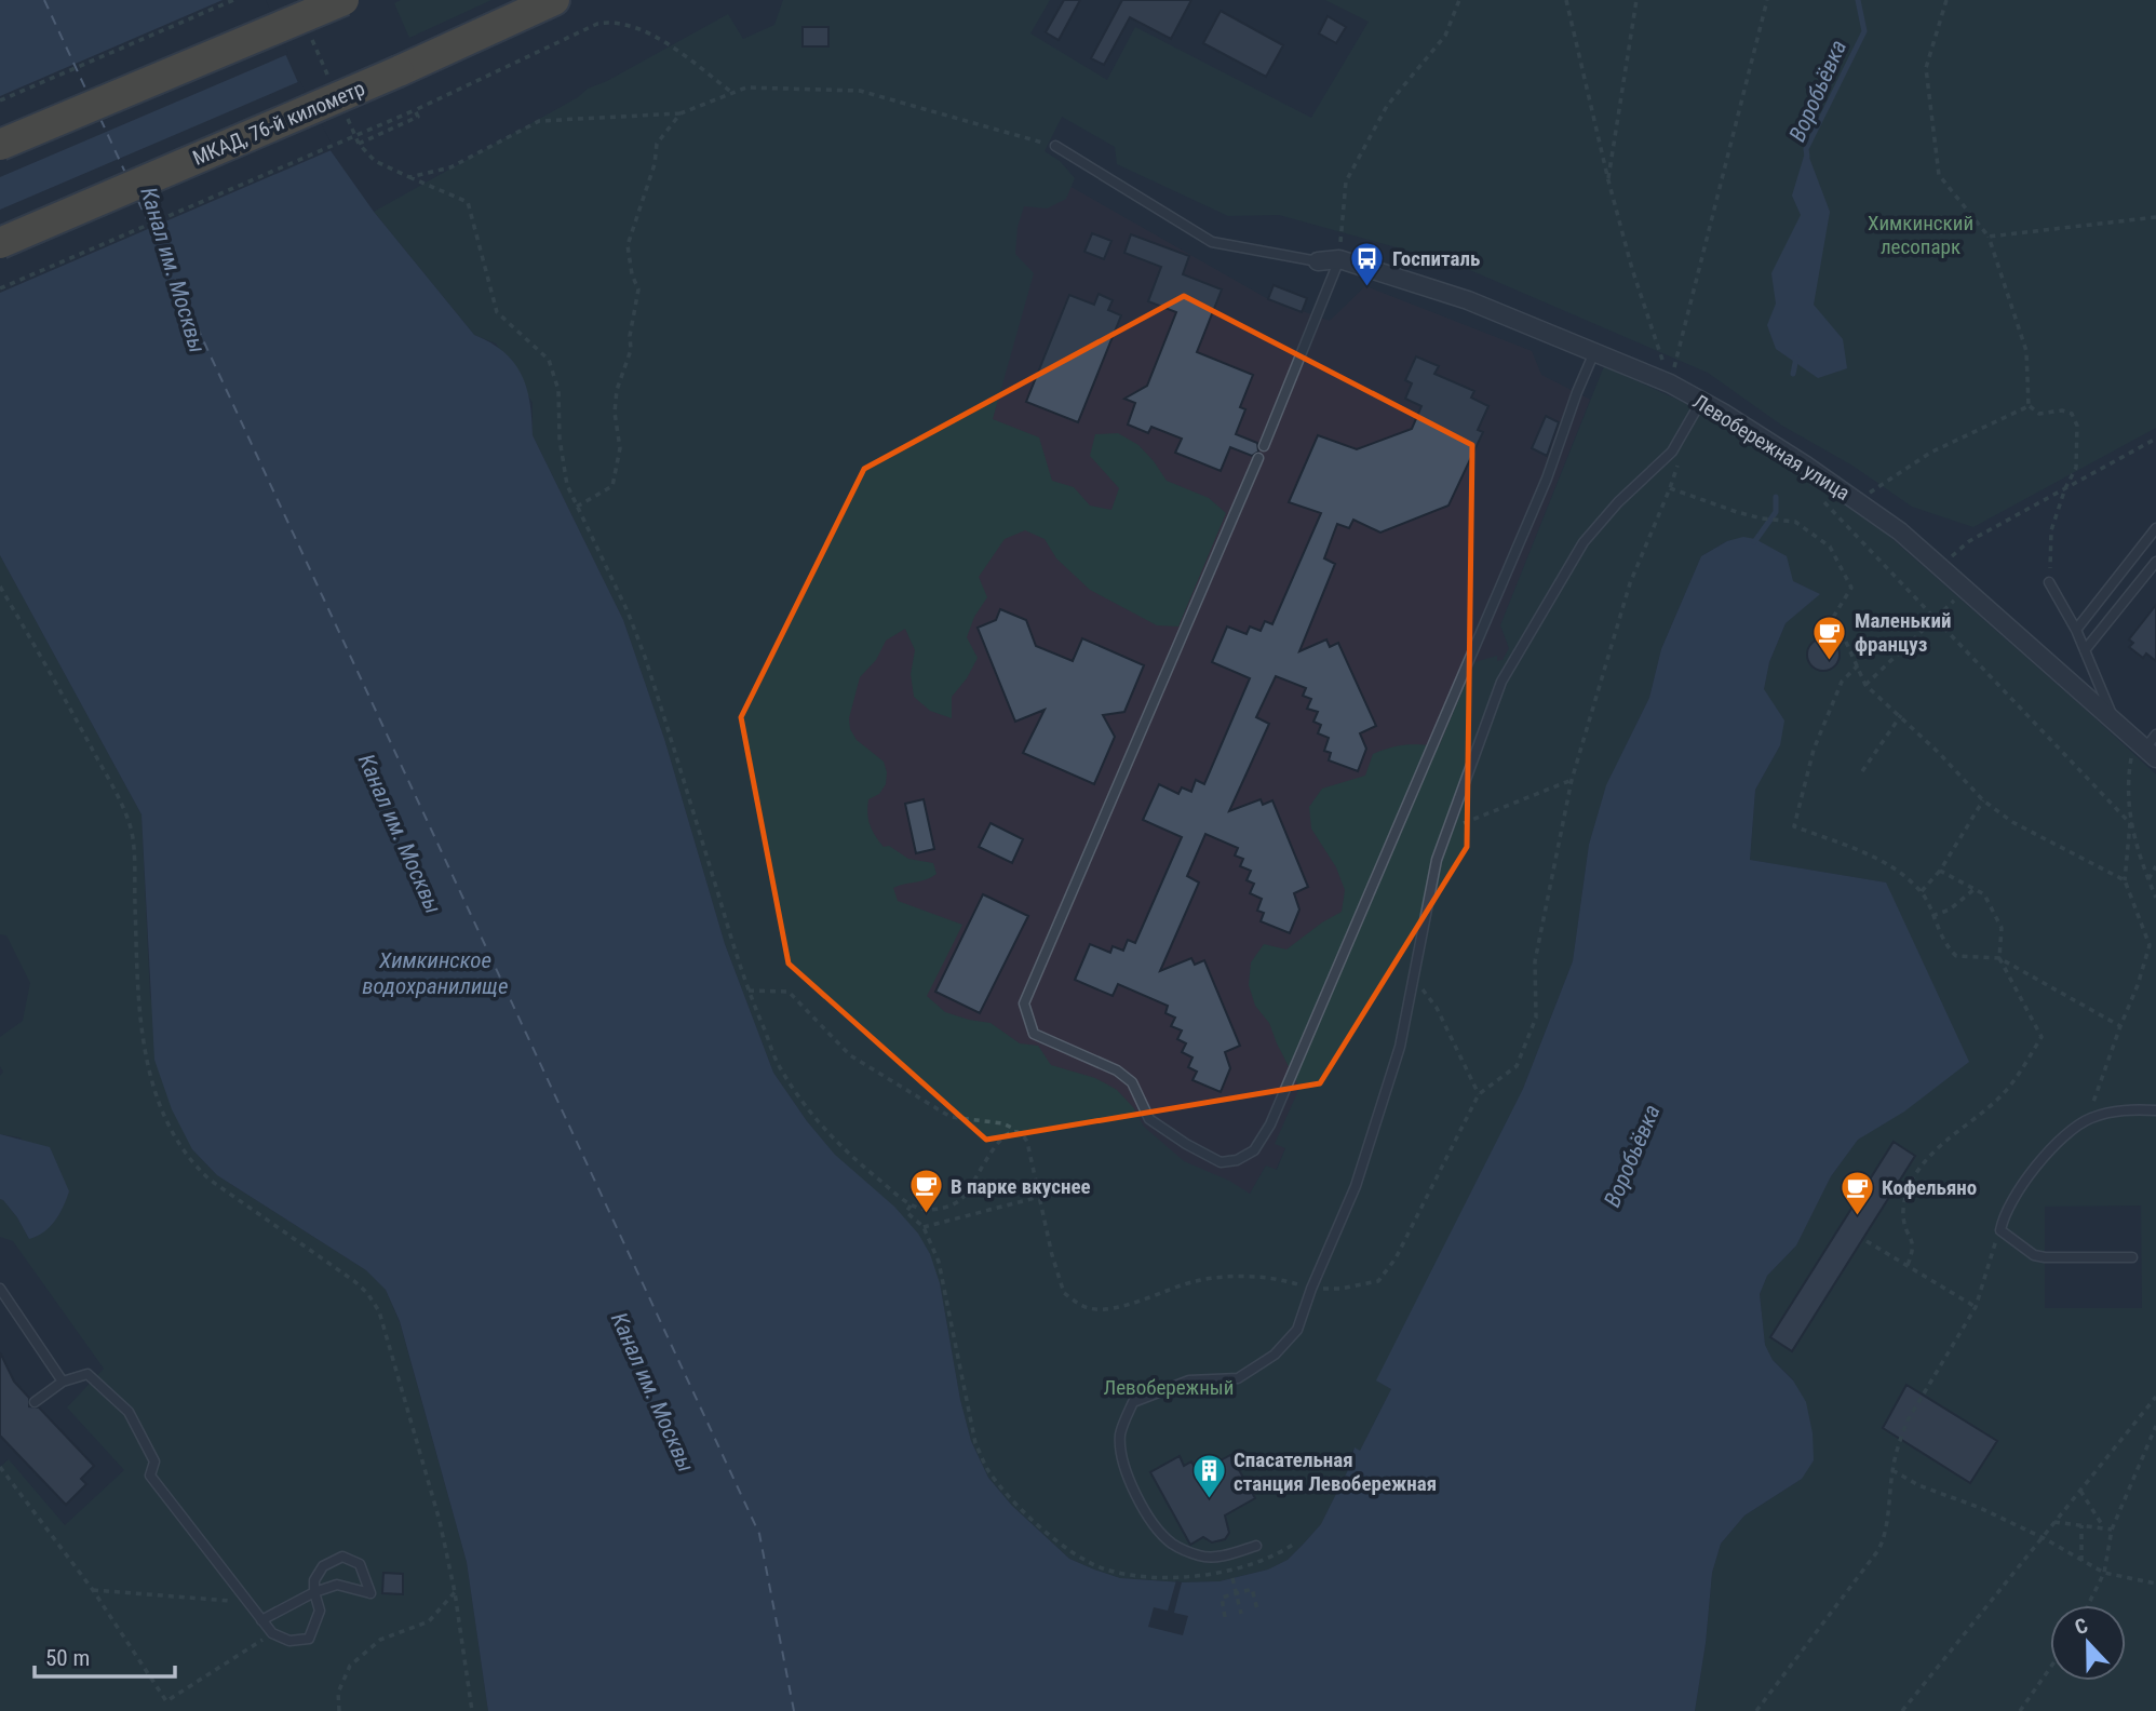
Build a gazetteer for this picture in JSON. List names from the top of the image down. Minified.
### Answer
{"streets":{"highway":["МКАД, 76-й километр"],"street":["Левобережная улица"]},"water":["Воробьёвка","Канал им. Москвы","Химкинское водохранилище"],"parks":["Химкинский лесопарк","Левобережный"],"places":{"bus stop":["Госпиталь"],"cafe":["Маленький француз","В парке вкуснее","Кофельяно"],"building":["Спасательная станция Левобережная"]},"scale_bar":"50 m","north":"top"}
